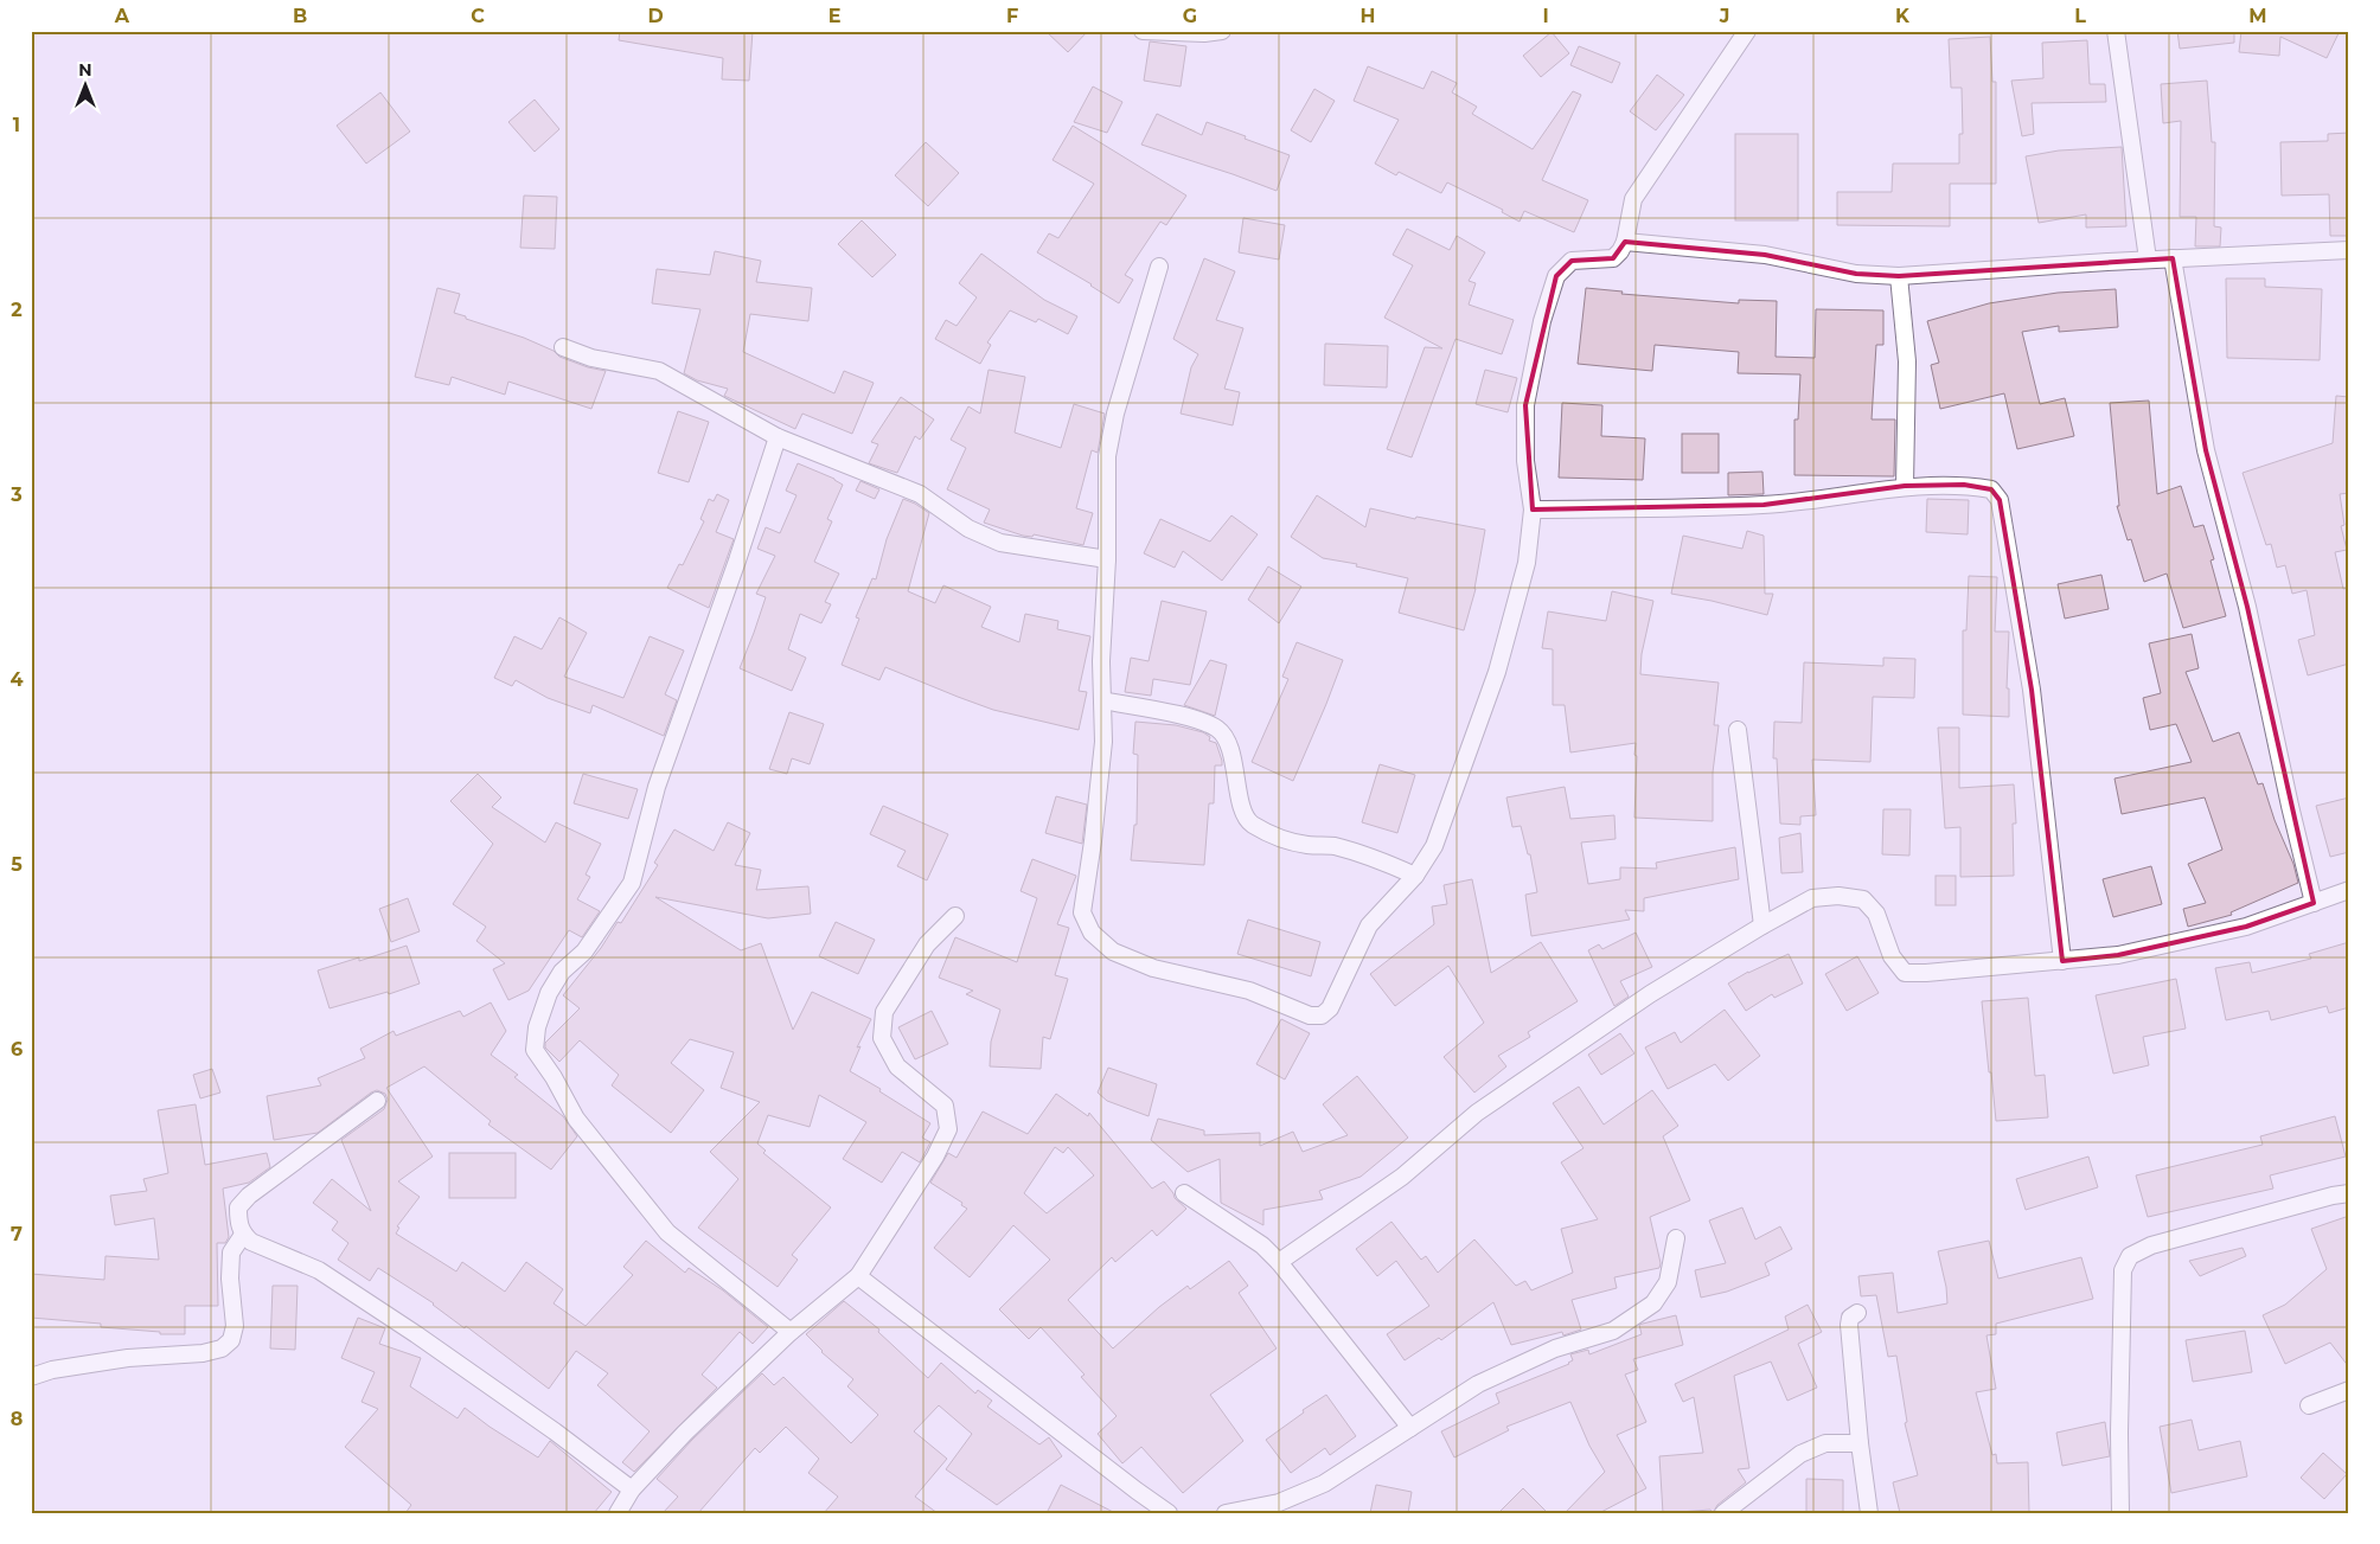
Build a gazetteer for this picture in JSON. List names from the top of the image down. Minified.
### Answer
{"north":"top","grid":{"columns":["A","B","C","D","E","F","G","H","I","J","K","L","M"],"rows":["1","2","3","4","5","6","7","8"]}}
